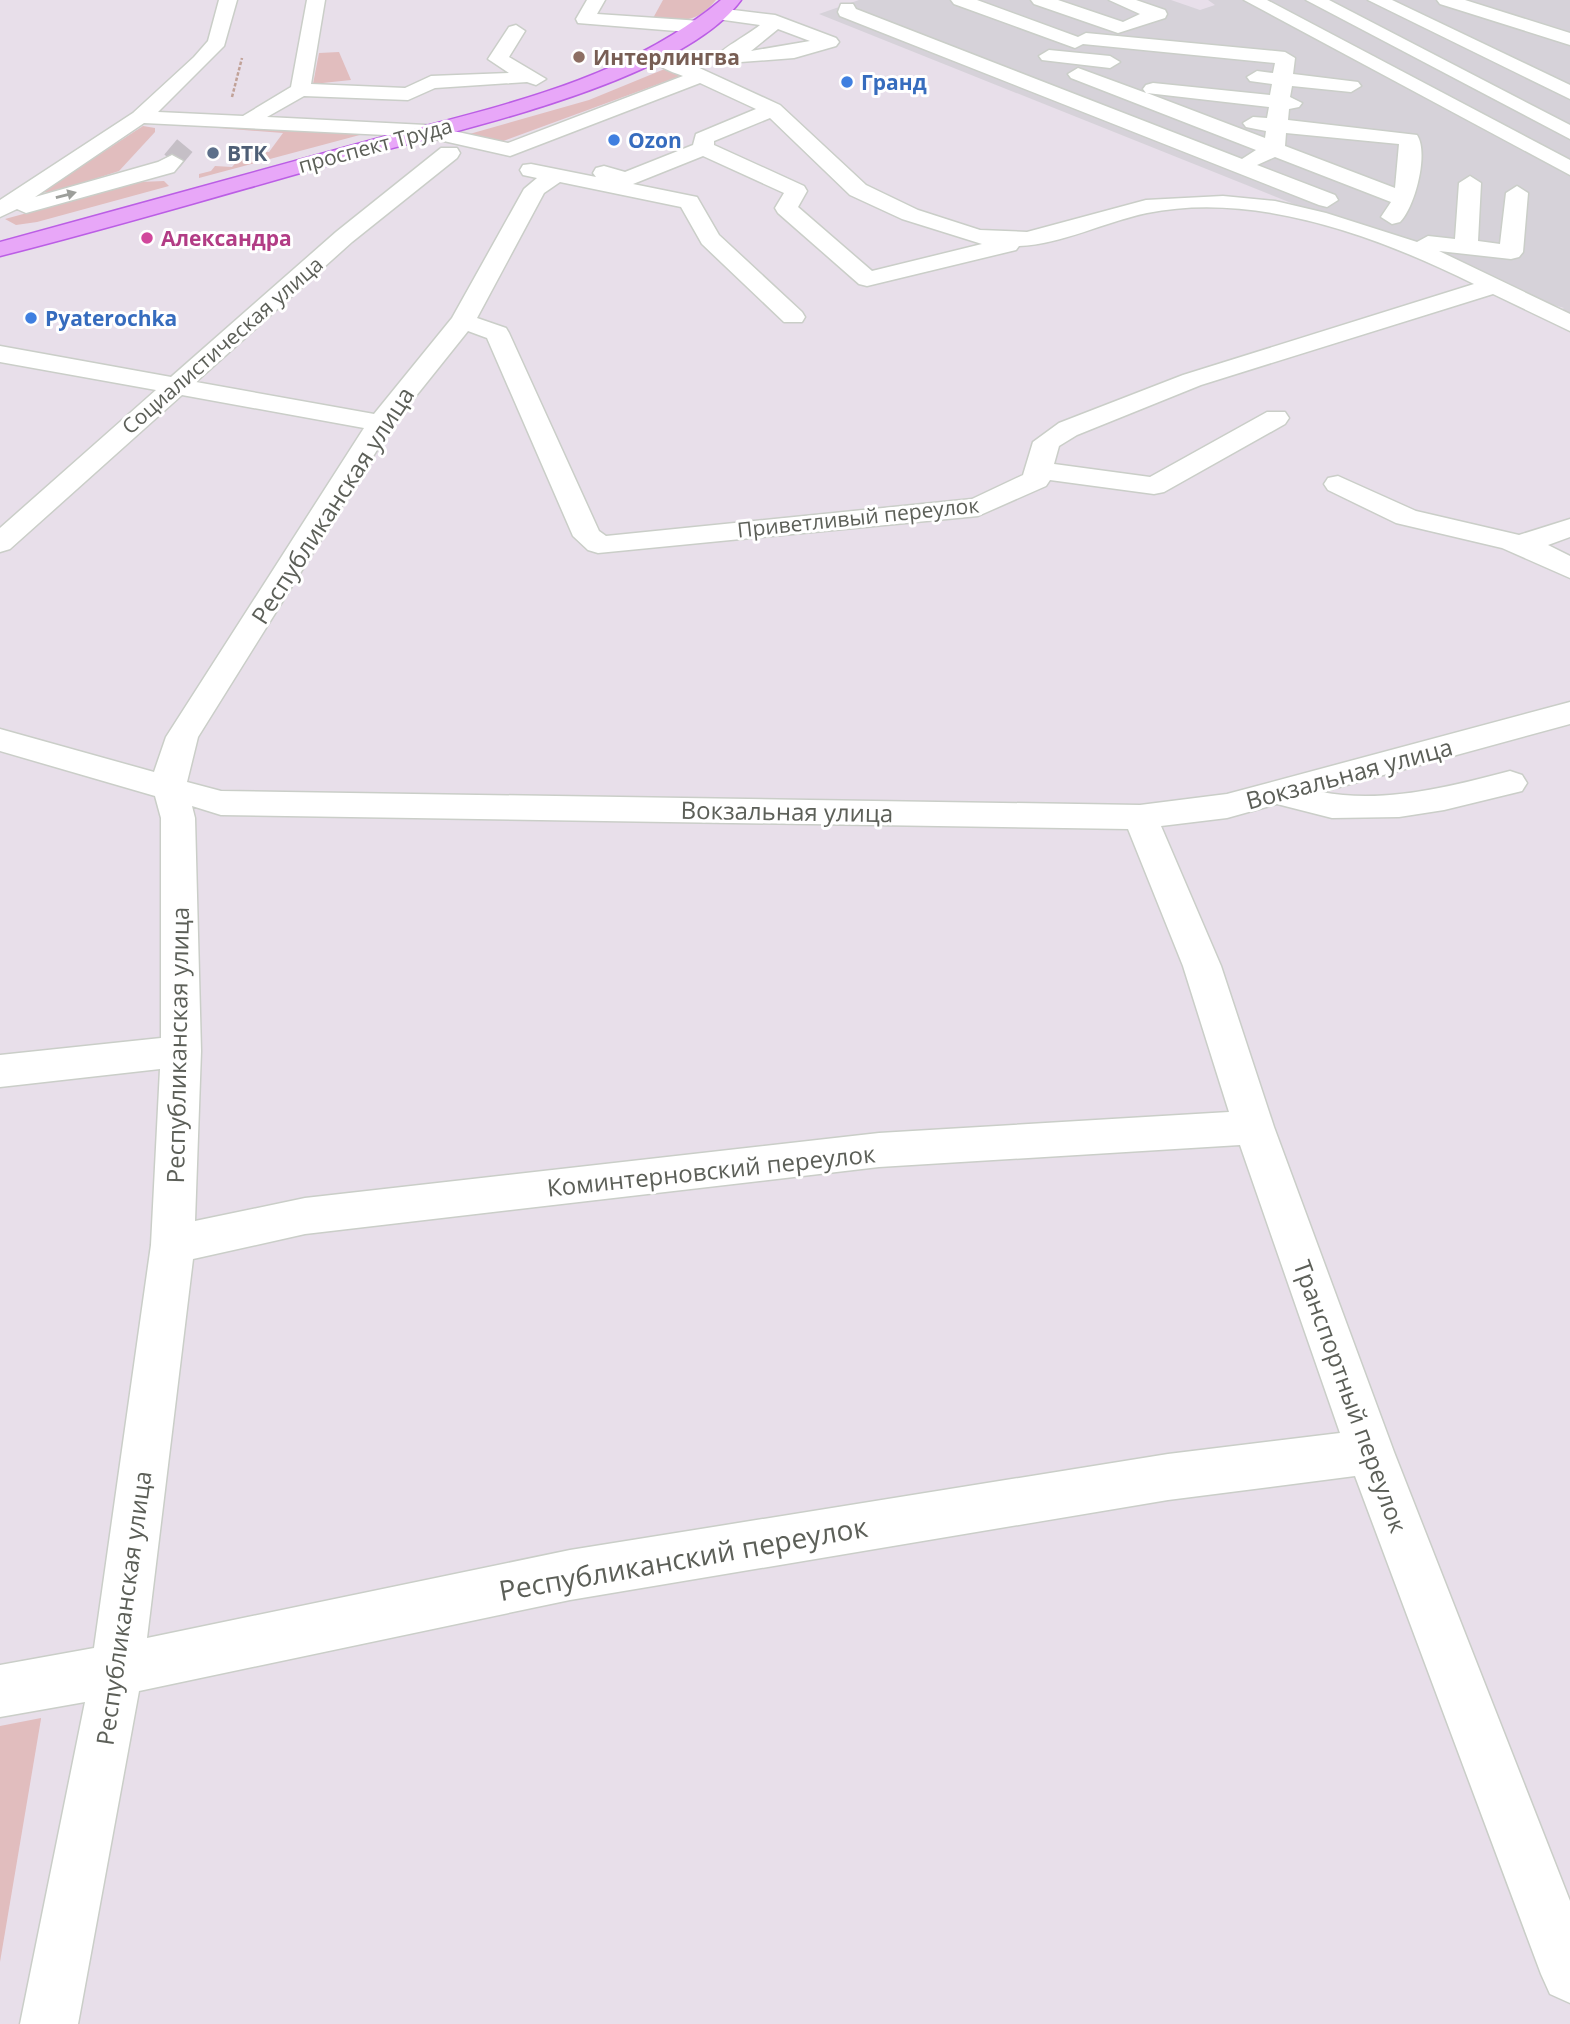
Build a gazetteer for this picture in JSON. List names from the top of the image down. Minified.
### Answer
{"streets":{"main road":["проспект Труда"],"street":["Социалистическая улица","Республиканская улица","Приветливый переулок","Вокзальная улица","Коминтерновский переулок","Транспортный переулок","Республиканский переулок"]},"crossings":[["Республиканская улица","Приветливый переулок"],["Республиканская улица","Вокзальная улица"],["Республиканская улица","Коминтерновский переулок"],["Республиканская улица","Республиканский переулок"],["Вокзальная улица","Транспортный переулок"],["Коминтерновский переулок","Транспортный переулок"],["Транспортный переулок","Республиканский переулок"]],"places":["Интерлингва","Гранд","Ozon","ВТК","Александра","Pyaterochka"]}
